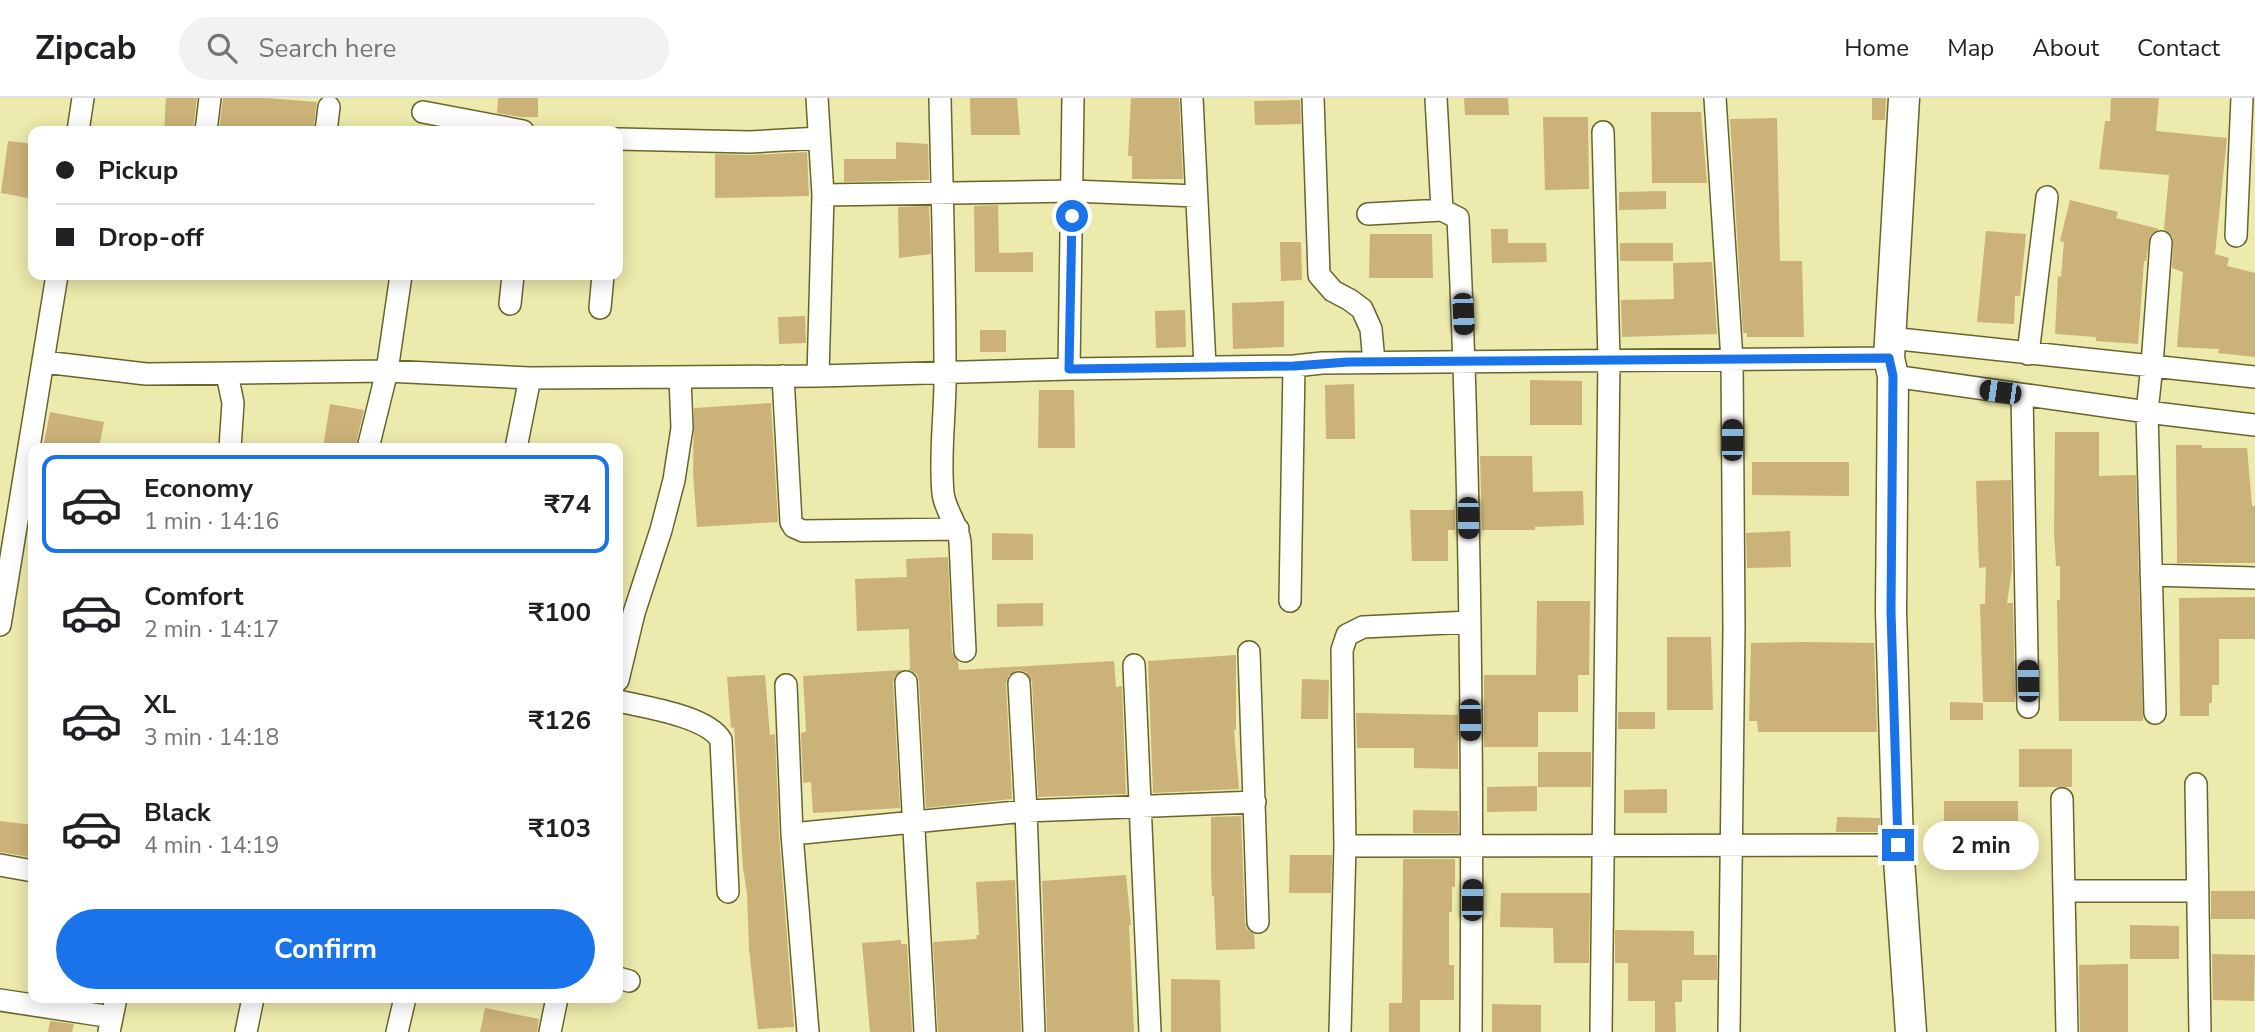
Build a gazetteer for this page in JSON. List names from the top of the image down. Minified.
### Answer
{"page":{"header":"Zipcab","search":"Search here","nav":["Home","Map","About","Contact"],"banner":["Pickup","Drop-off"],"list":[{"name":"Economy","note":"1 min · 14:16","value":"₹74"},{"name":"Comfort","note":"2 min · 14:17","value":"₹100"},{"name":"XL","note":"3 min · 14:18","value":"₹126"},{"name":"Black","note":"4 min · 14:19","value":"₹103"}],"bubble":"2 min","buttons":"Confirm"}}
